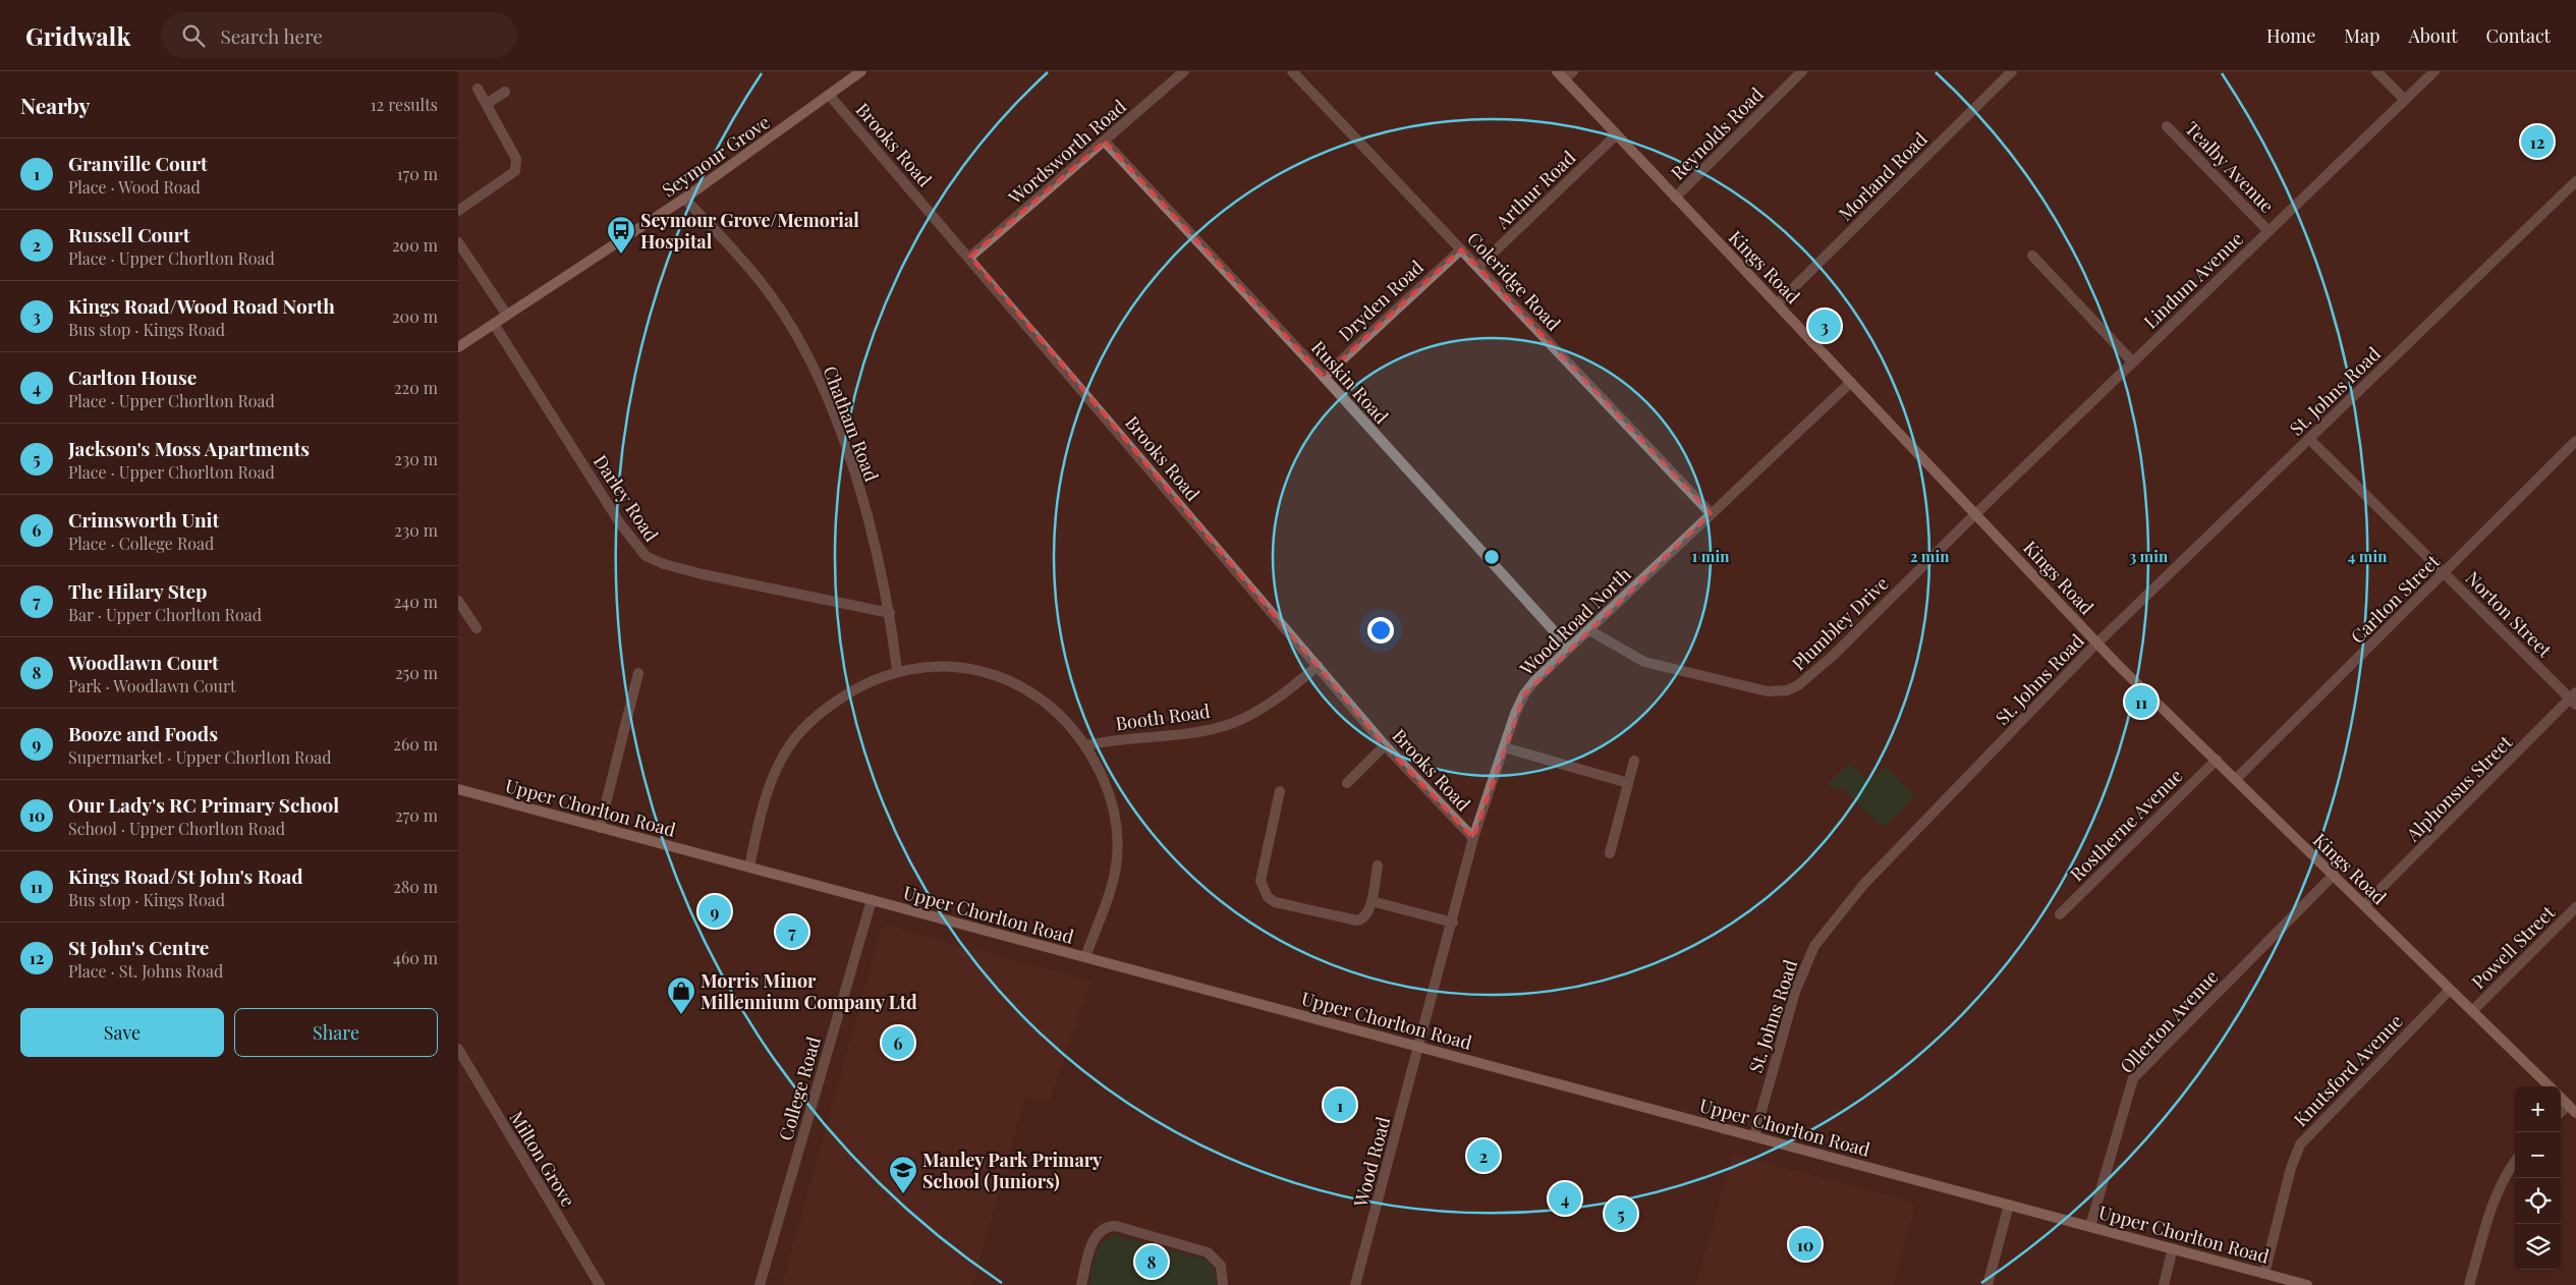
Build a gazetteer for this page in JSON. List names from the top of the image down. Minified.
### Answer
{"streets":{"main road":["Seymour Grove","Kings Road","Upper Chorlton Road"],"street":["Reynolds Road","Brooks Road","Wordsworth Road","Tealby Avenue","Morland Road","Arthur Road","Lindum Avenue","Coleridge Road","Dryden Road","Ruskin Road","St. Johns Road","Chatham Road","Darley Road","Carlton Street","Norton Street","Wood Road North","Plumbley Drive","Booth Road","Alphonsus Street","Rostherne Avenue","Powell Street","Ollerton Avenue","Knutsford Avenue","College Road","Milton Grove","Wood Road"]},"crossings":[["Reynolds Road","Kings Road"],["Brooks Road","Wordsworth Road"],["Brooks Road","Seymour Grove"],["Brooks Road","Wood Road North"],["Brooks Road","Booth Road"],["Wordsworth Road","Ruskin Road"],["Seymour Grove","Chatham Road"],["Seymour Grove","Darley Road"],["Tealby Avenue","Lindum Avenue"],["Morland Road","Kings Road"],["Arthur Road","Kings Road"],["Arthur Road","Coleridge Road"],["Kings Road","Lindum Avenue"],["Kings Road","St. Johns Road"],["Kings Road","Carlton Street"],["Kings Road","Wood Road North"],["Kings Road","Plumbley Drive"],["Kings Road","Alphonsus Street"],["Kings Road","Rostherne Avenue"],["Kings Road","Powell Street"],["Kings Road","Ollerton Avenue"],["Kings Road","Knutsford Avenue"],["Lindum Avenue","Plumbley Drive"],["Coleridge Road","Dryden Road"],["Coleridge Road","Wood Road North"],["Dryden Road","Ruskin Road"],["Ruskin Road","Wood Road North"],["St. Johns Road","Norton Street"],["St. Johns Road","Upper Chorlton Road"],["Chatham Road","Darley Road"],["Carlton Street","Norton Street"],["Norton Street","Alphonsus Street"],["Wood Road North","Plumbley Drive"],["Wood Road North","Upper Chorlton Road"],["Wood Road North","Wood Road"],["Upper Chorlton Road","Ollerton Avenue"],["Upper Chorlton Road","Knutsford Avenue"],["Upper Chorlton Road","College Road"],["Upper Chorlton Road","Wood Road"]],"places":{"bus stop":["Seymour Grove/Memorial Hospital"],"shop":["Morris Minor Millennium Company Ltd"],"school or university":["Manley Park Primary School (Juniors)"]},"page":{"header":"Gridwalk","search":"Search here","nav":["Home","Map","About","Contact"],"heading":["Nearby","12 results"],"pins":["12","3","11","9","7","6","1","2","4","5","10","8"],"list":[{"mark":"1","name":"Granville Court","note":"Place · Wood Road","value":"170 m"},{"mark":"2","name":"Russell Court","note":"Place · Upper Chorlton Road","value":"200 m"},{"mark":"3","name":"Kings Road/Wood Road North","note":"Bus stop · Kings Road","value":"200 m"},{"mark":"4","name":"Carlton House","note":"Place · Upper Chorlton Road","value":"220 m"},{"mark":"5","name":"Jackson's Moss Apartments","note":"Place · Upper Chorlton Road","value":"230 m"},{"mark":"6","name":"Crimsworth Unit","note":"Place · College Road","value":"230 m"},{"mark":"7","name":"The Hilary Step","note":"Bar · Upper Chorlton Road","value":"240 m"},{"mark":"8","name":"Woodlawn Court","note":"Park · Woodlawn Court","value":"250 m"},{"mark":"9","name":"Booze and Foods","note":"Supermarket · Upper Chorlton Road","value":"260 m"},{"mark":"10","name":"Our Lady's RC Primary School","note":"School · Upper Chorlton Road","value":"270 m"},{"mark":"11","name":"Kings Road/St John's Road","note":"Bus stop · Kings Road","value":"280 m"},{"mark":"12","name":"St John's Centre","note":"Place · St. Johns Road","value":"460 m"}],"buttons":["Save","Share"],"map_buttons":["+","−"]},"rings":["1 min","2 min","3 min","4 min"]}
